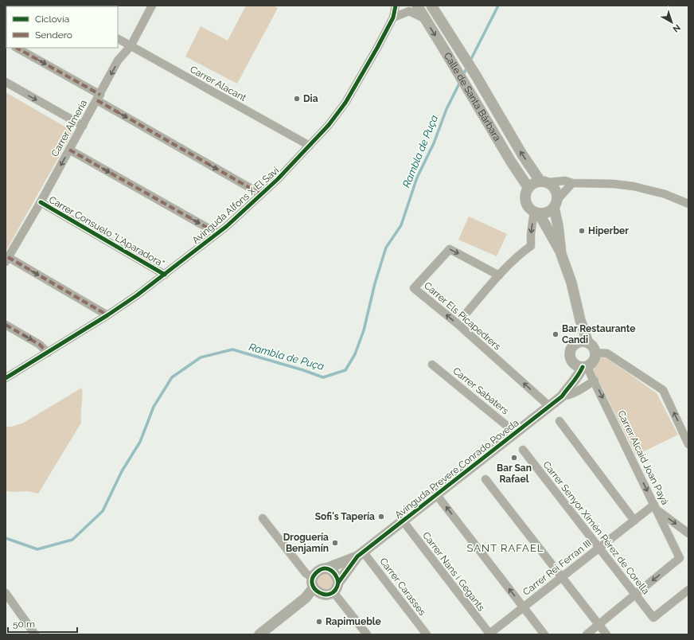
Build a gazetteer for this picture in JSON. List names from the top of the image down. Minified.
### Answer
{"streets":{"street":["Carrer Alacant","Calle de Santa Bárbara","Carrer Almeria","Avinguda Alfons X El Savi","Carrer Consuelo \"L'Aparadora\"","Carrer Els Picapedrers","Carrer Sabaters","Carrer Alcaid Joan Payá","Avinguda Prevere Conrado Poveda","Carrer Senyor Ximén Pérez de Corella","Carrer Rei Ferran III","Carrer Nans i Gegants","Carrer Carasses"]},"crossings":[["Carrer Alacant","Carrer Almeria"],["Carrer Alacant","Avinguda Alfons X El Savi"],["Carrer Almeria","Carrer Consuelo \"L'Aparadora\""],["Avinguda Alfons X El Savi","Carrer Consuelo \"L'Aparadora\""],["Carrer Els Picapedrers","Avinguda Prevere Conrado Poveda"],["Carrer Sabaters","Avinguda Prevere Conrado Poveda"],["Carrer Alcaid Joan Payá","Avinguda Prevere Conrado Poveda"],["Carrer Alcaid Joan Payá","Carrer Senyor Ximén Pérez de Corella"],["Carrer Alcaid Joan Payá","Carrer Rei Ferran III"],["Avinguda Prevere Conrado Poveda","Carrer Nans i Gegants"],["Avinguda Prevere Conrado Poveda","Carrer Carasses"],["Carrer Senyor Ximén Pérez de Corella","Carrer Rei Ferran III"],["Carrer Rei Ferran III","Carrer Nans i Gegants"]],"one_way":["Carrer Almeria","Carrer Alcaid Joan Payá"],"districts":["SANT RAFAEL"],"water":["Rambla de Puça"],"places":["Dia","Hiperber","Bar Restaurante Candi","Bar San Rafael","Sofi's Tapería","Droguería Benjamín","Rapimueble"],"legend":["Ciclovía","Sendero"],"scale_bar":"50 m","north":"bottom right"}
